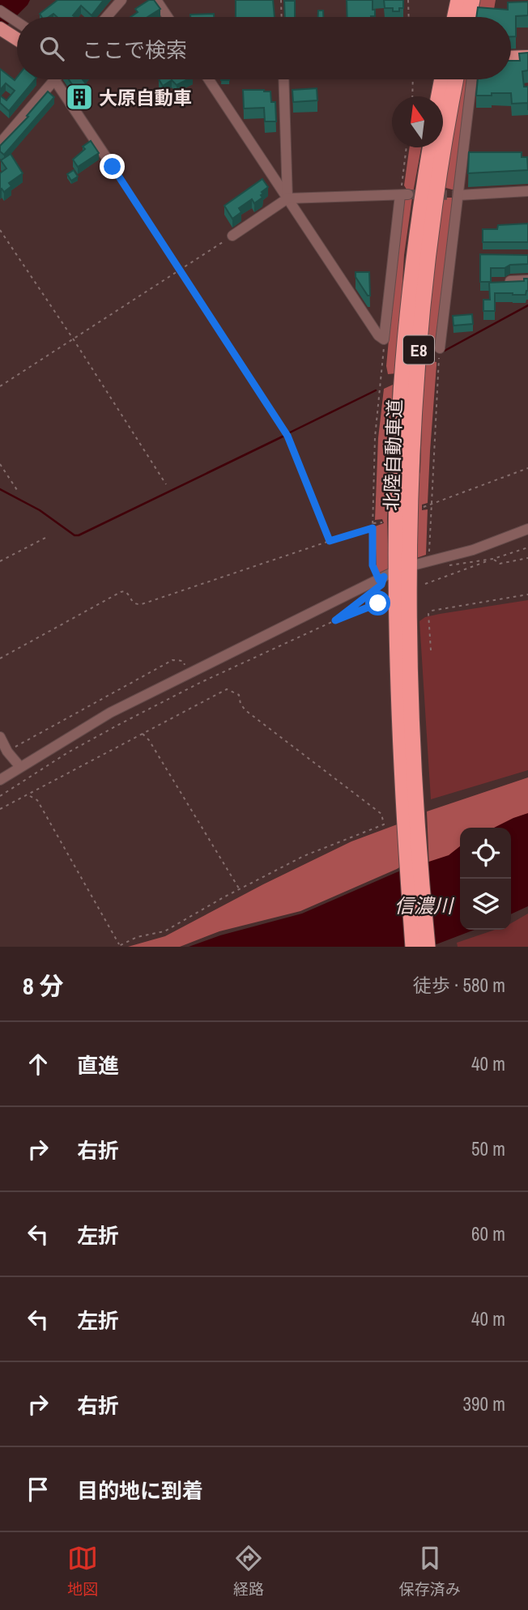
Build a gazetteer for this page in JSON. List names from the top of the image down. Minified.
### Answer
{"streets":{"highway":["E8","北陸自動車道"]},"water":["信濃川"],"places":{"building":["大原自動車"]},"north":"top","page":{"search":"ここで検索","heading":["8 分","徒歩 · 580 m"],"list":[["直進","40 m"],["右折","50 m"],["左折","60 m"],["左折","40 m"],["右折","390 m"],"目的地に到着"],"nav":["地図","経路","保存済み"]}}
